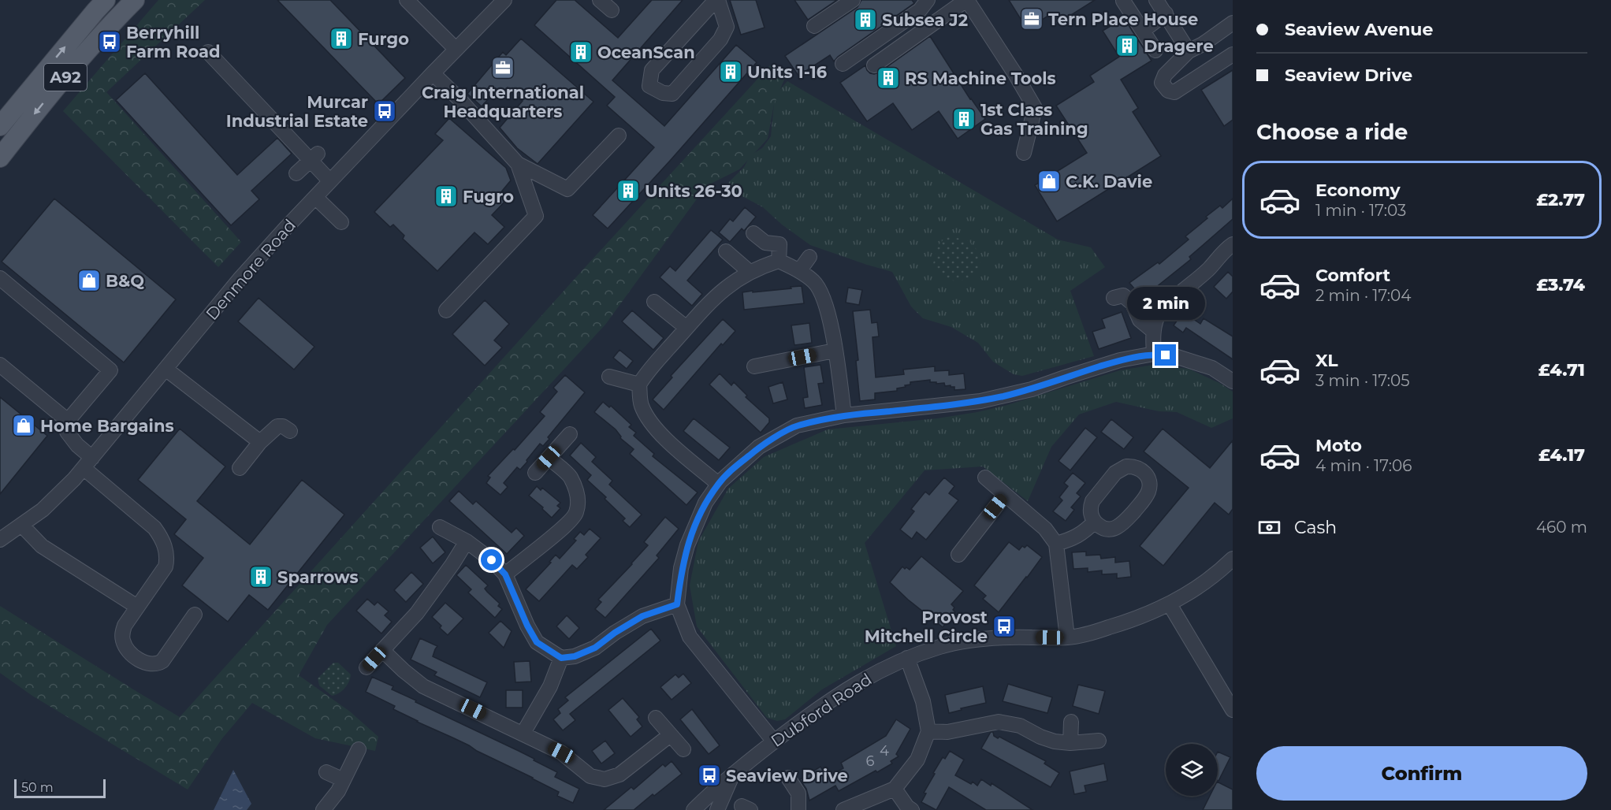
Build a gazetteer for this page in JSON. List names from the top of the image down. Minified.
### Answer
{"streets":{"main road":["A92"],"street":["Denmore Road","Dubford Road"]},"places":{"office":["Tern Place House","Craig International Headquarters"],"building":["Subsea J2","Furgo","Dragere","OceanScan","Units 1-16","RS Machine Tools","1st Class Gas Training","Units 26-30","Fugro","Sparrows"],"bus stop":["Berryhill Farm Road","Murcar Industrial Estate","Provost Mitchell Circle","Seaview Drive"],"shop":["C.K. Davie","B&Q","Home Bargains"]},"house_numbers":["4","6"],"scale_bar":"50 m","page":{"banner":["Seaview Avenue","Seaview Drive"],"heading":"Choose a ride","list":[{"name":"Economy","note":"1 min · 17:03","value":"£2.77"},{"name":"Comfort","note":"2 min · 17:04","value":"£3.74"},{"name":"XL","note":"3 min · 17:05","value":"£4.71"},{"name":"Moto","note":"4 min · 17:06","value":"£4.17"}],"bubble":"2 min","pay":["Cash","460 m"],"buttons":"Confirm","scale":"50 m"}}
